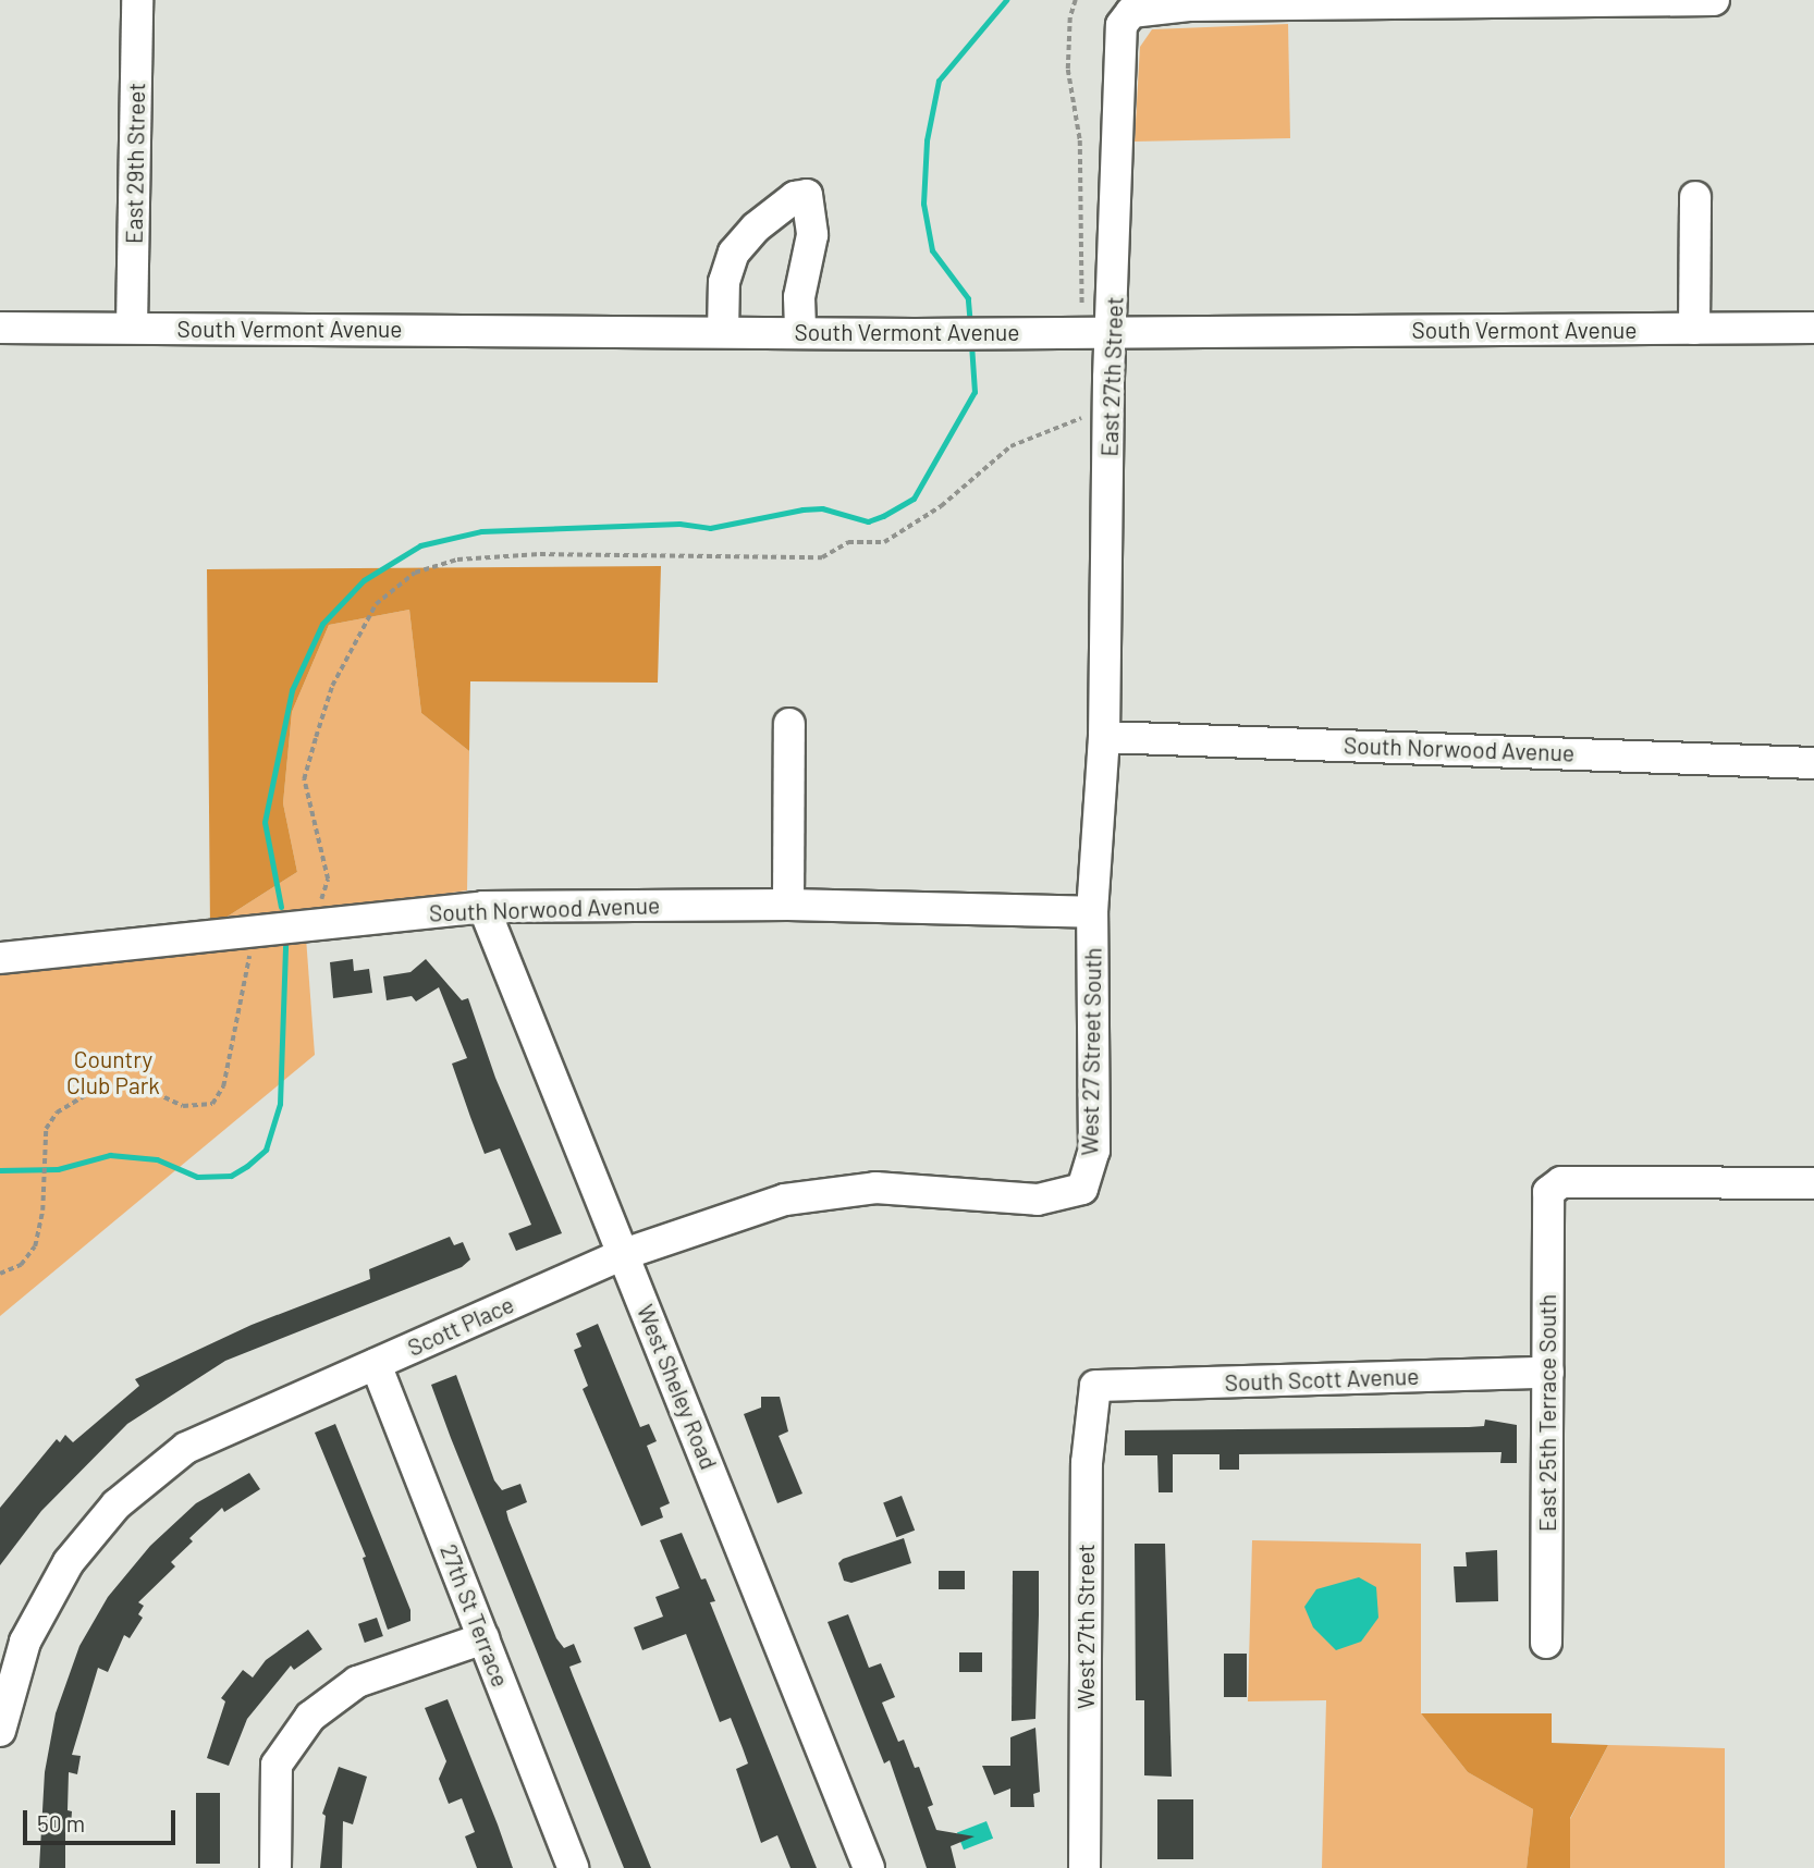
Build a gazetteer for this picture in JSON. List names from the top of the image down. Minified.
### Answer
{"streets":{"street":["East 29th Street","South Vermont Avenue","East 27th Street","South Norwood Avenue","West 27 Street South","Scott Place","South Scott Avenue","West Sheley Road","East 25th Terrace South","27th St Terrace","West 27th Street"]},"crossings":[["East 29th Street","South Vermont Avenue"],["South Vermont Avenue","East 27th Street"],["East 27th Street","South Norwood Avenue"],["East 27th Street","West 27 Street South"],["South Norwood Avenue","West 27 Street South"],["South Norwood Avenue","West Sheley Road"],["West 27 Street South","Scott Place"],["Scott Place","West Sheley Road"],["Scott Place","27th St Terrace"],["South Scott Avenue","East 25th Terrace South"],["South Scott Avenue","West 27th Street"]],"parks":["Country Club Park"],"scale_bar":"50 m"}
